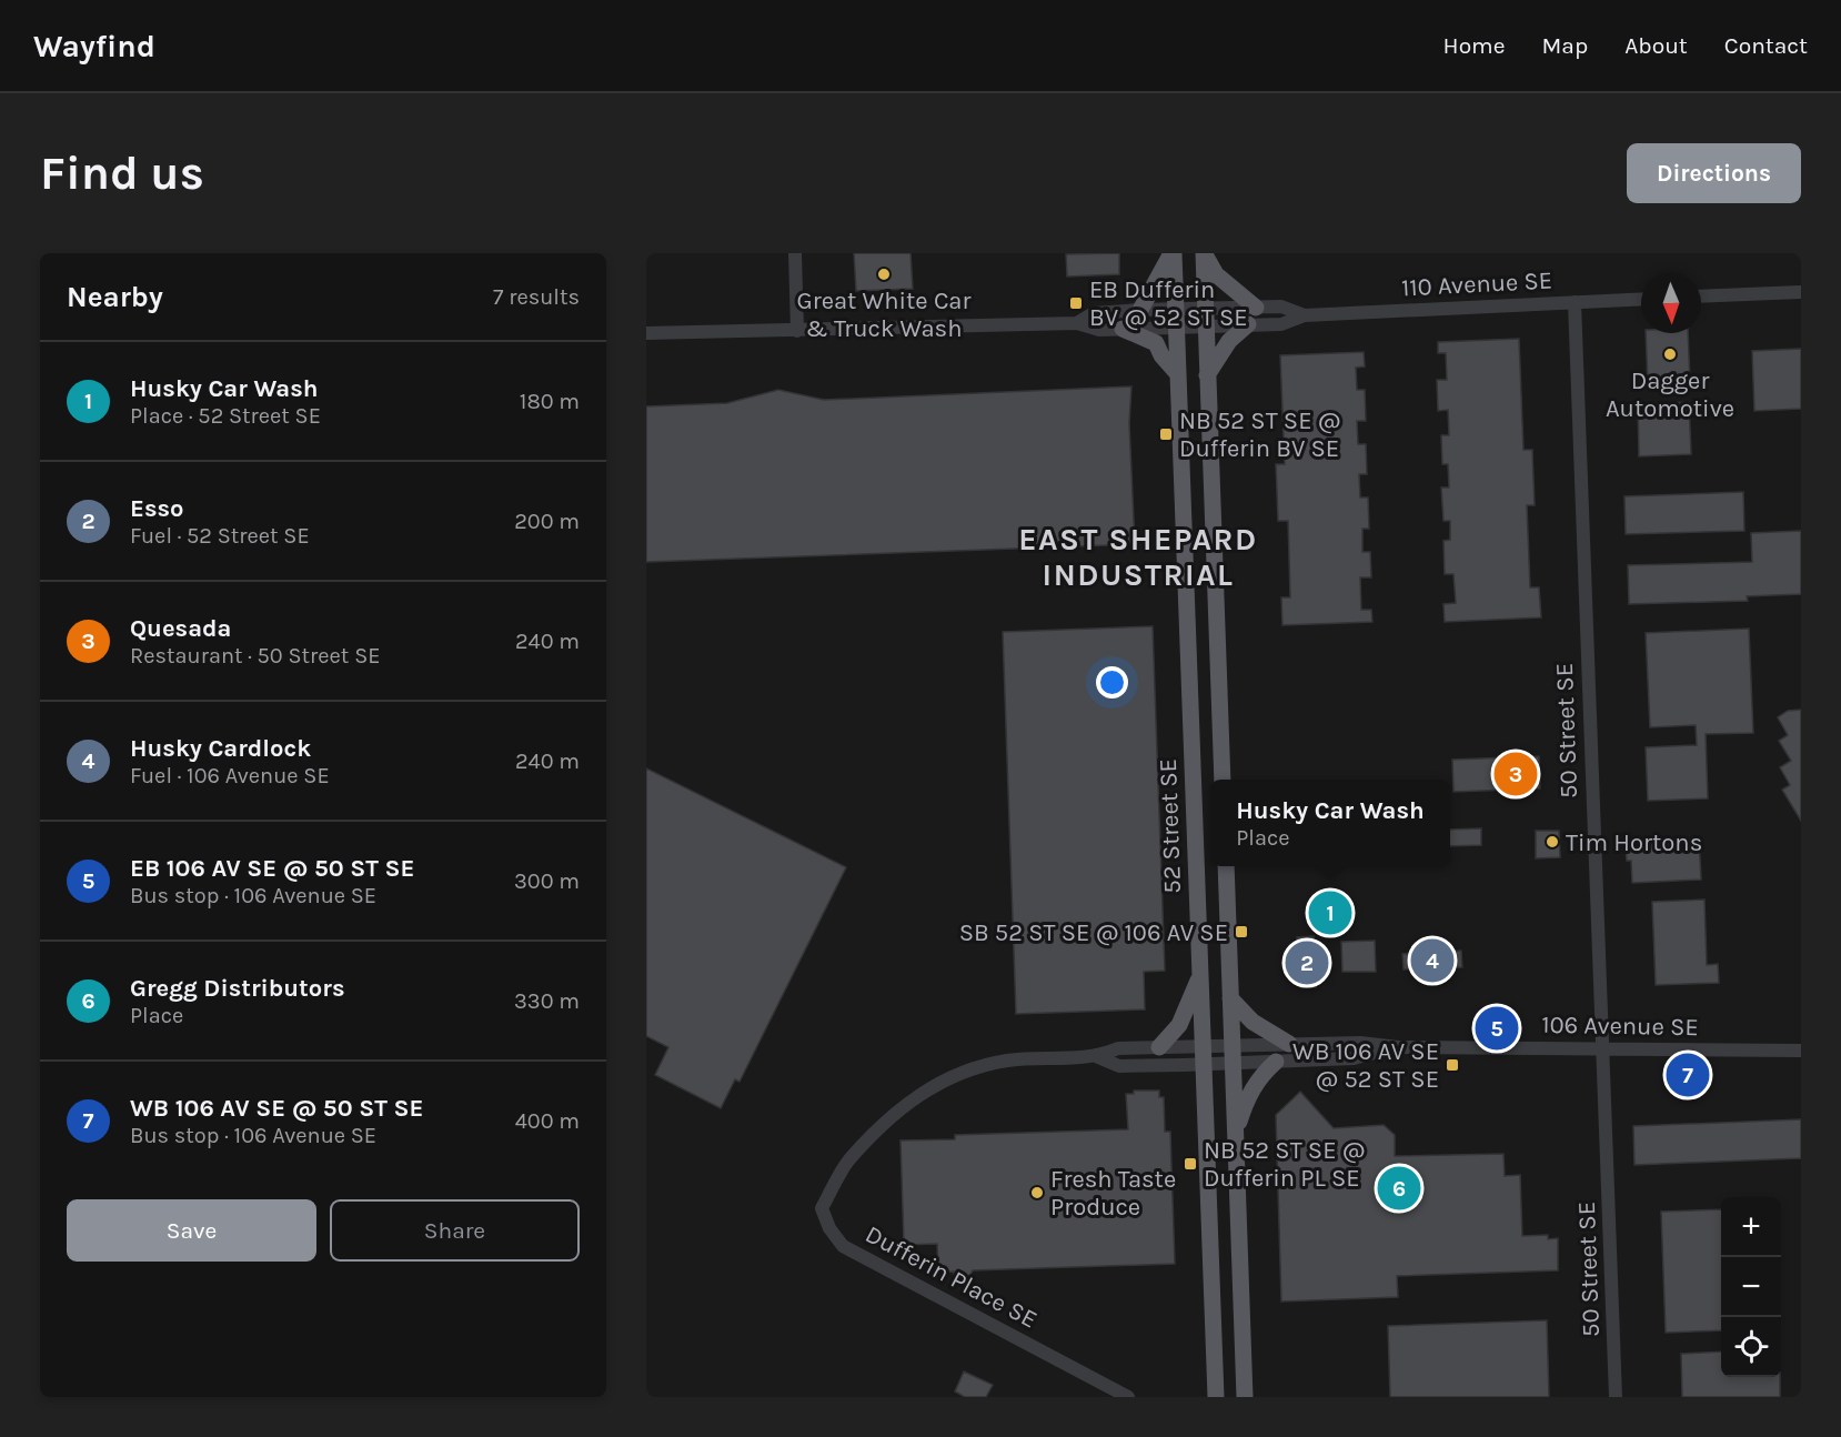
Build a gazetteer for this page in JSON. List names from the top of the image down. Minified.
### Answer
{"streets":{"main road":["52 Street SE"],"street":["110 Avenue SE","50 Street SE","106 Avenue SE","Dufferin Place SE"]},"crossings":[["110 Avenue SE","50 Street SE"],["110 Avenue SE","52 Street SE"],["50 Street SE","106 Avenue SE"],["52 Street SE","106 Avenue SE"],["52 Street SE","Dufferin Place SE"],["106 Avenue SE","Dufferin Place SE"]],"districts":["EAST SHEPARD INDUSTRIAL"],"places":{"other":["Great White Car & Truck Wash","Dagger Automotive","Tim Hortons","Fresh Taste Produce"],"transit":["EB Dufferin BV @ 52 ST SE","NB 52 ST SE @ Dufferin BV SE","SB 52 ST SE @ 106 AV SE","WB 106 AV SE @ 52 ST SE","NB 52 ST SE @ Dufferin PL SE"]},"north":"bottom","page":{"header":"Wayfind","nav":["Home","Map","About","Contact"],"buttons":["Directions",["Save","Share"]],"title":"Find us","heading":["Nearby","7 results"],"list":[{"mark":"1","name":"Husky Car Wash","note":"Place · 52 Street SE","value":"180 m"},{"mark":"2","name":"Esso","note":"Fuel · 52 Street SE","value":"200 m"},{"mark":"3","name":"Quesada","note":"Restaurant · 50 Street SE","value":"240 m"},{"mark":"4","name":"Husky Cardlock","note":"Fuel · 106 Avenue SE","value":"240 m"},{"mark":"5","name":"EB 106 AV SE @ 50 ST SE","note":"Bus stop · 106 Avenue SE","value":"300 m"},{"mark":"6","name":"Gregg Distributors","note":"Place","value":"330 m"},{"mark":"7","name":"WB 106 AV SE @ 50 ST SE","note":"Bus stop · 106 Avenue SE","value":"400 m"}],"pins":["3","1","4","2","5","7","6"],"popup":["Husky Car Wash","Place"],"map_buttons":["+","−"]}}
